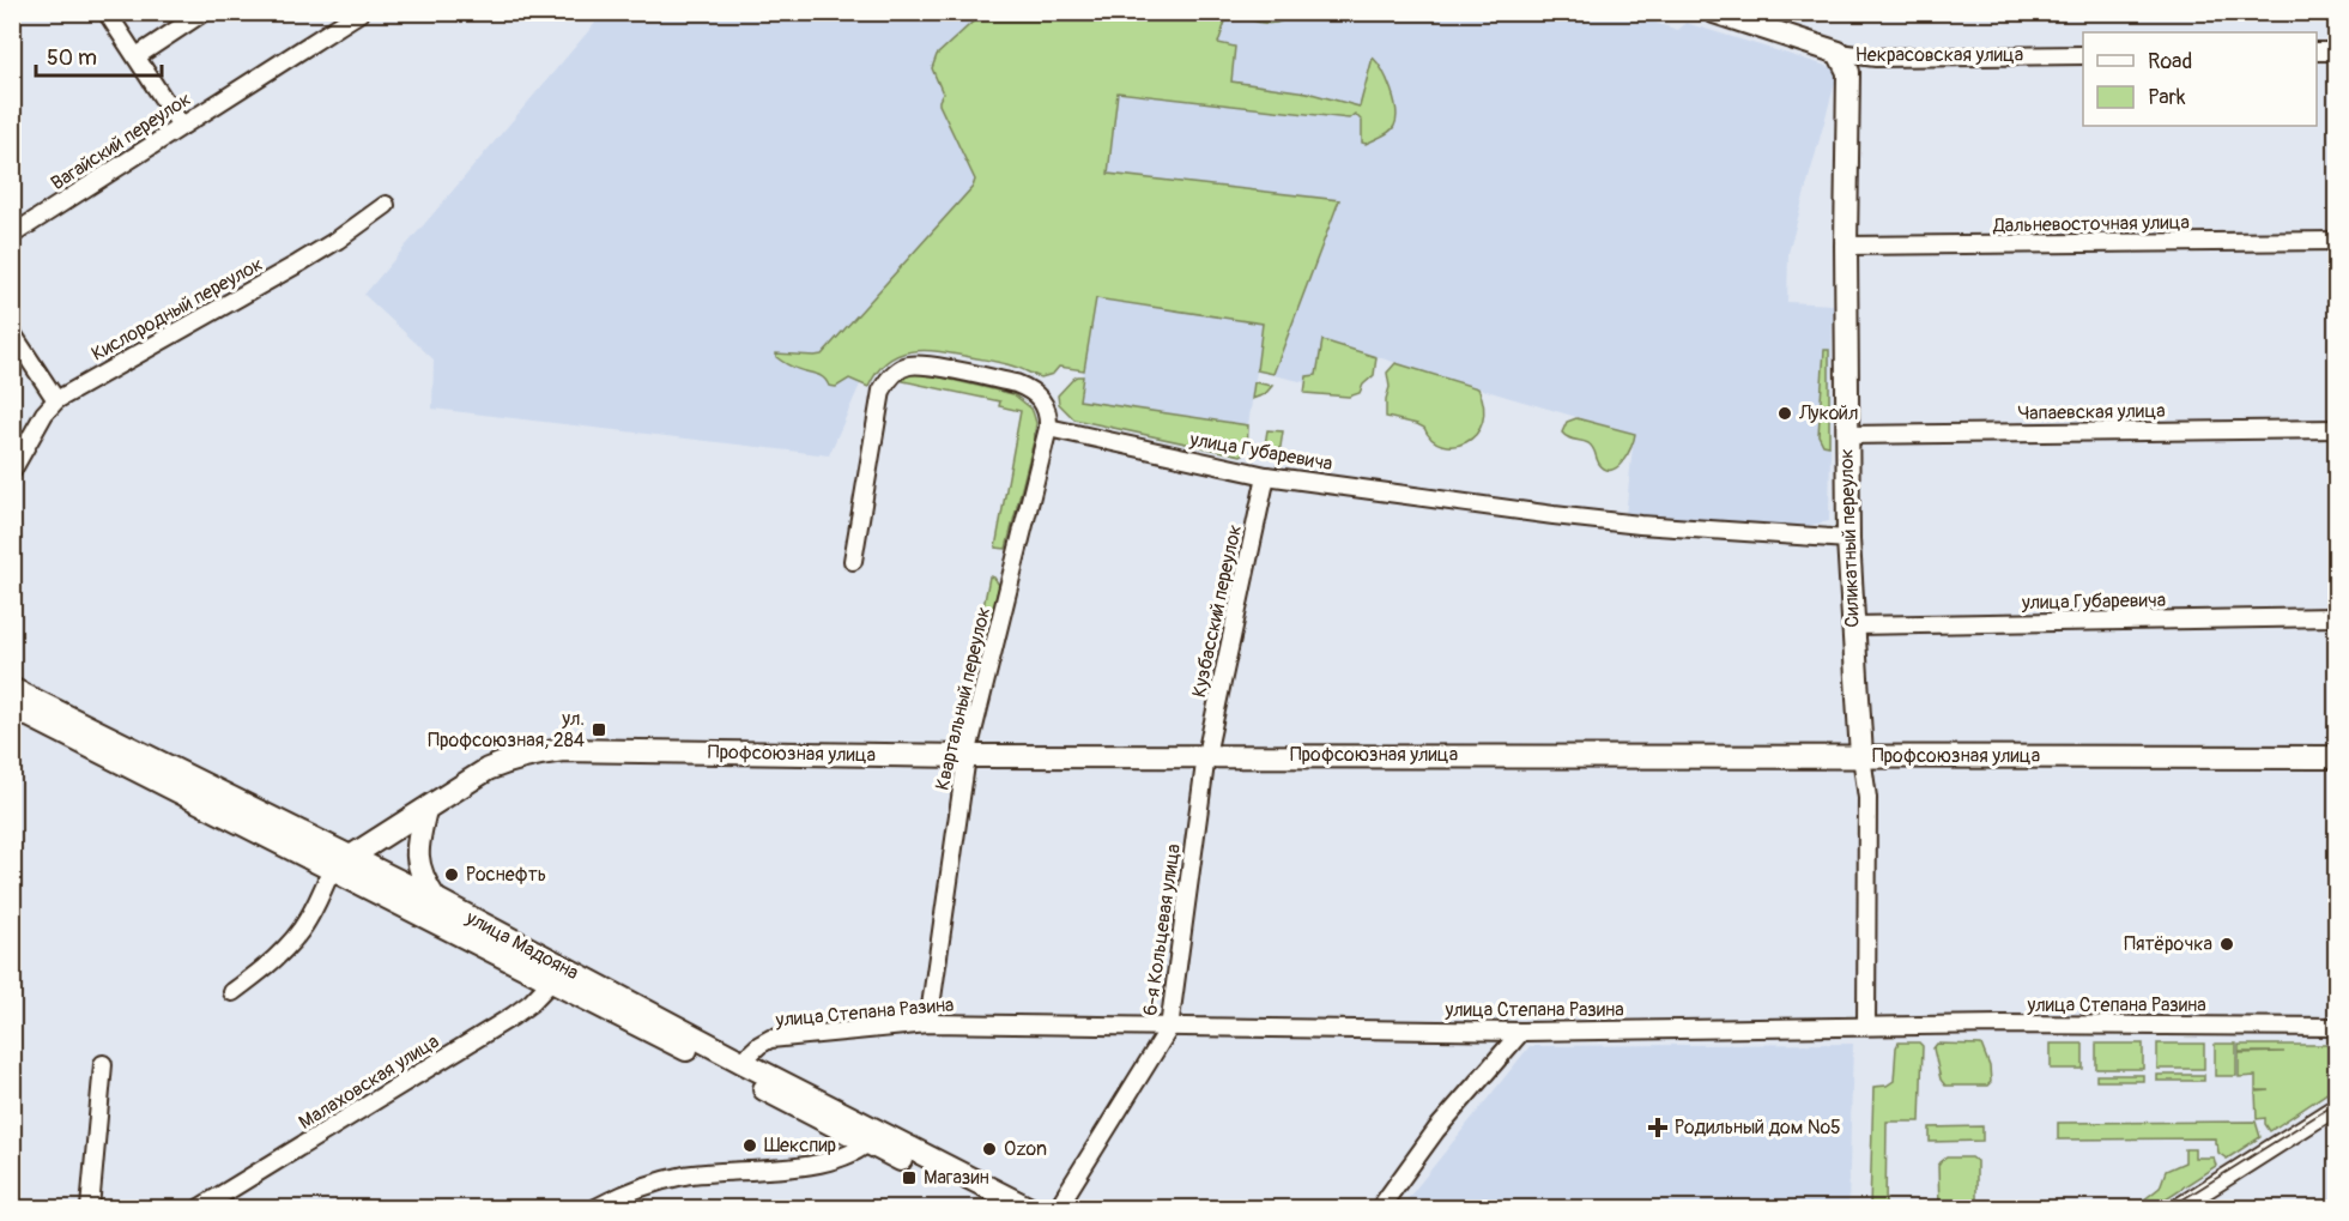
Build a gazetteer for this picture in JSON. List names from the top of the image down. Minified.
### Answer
{"streets":{"main road":["Некрасовская улица","Силикатный переулок","Профсоюзная улица","улица Мадояна"],"street":["Вагайский переулок","Дальневосточная улица","Кислородный переулок","Чапаевская улица","улица Губаревича","Кузбасский переулок","Квартальный переулок","6-я Кольцевая улица","улица Степана Разина","Малаховская улица"]},"crossings":[["Некрасовская улица","Силикатный переулок"],["Дальневосточная улица","Силикатный переулок"],["Чапаевская улица","Силикатный переулок"],["улица Губаревича","Силикатный переулок"],["улица Губаревича","Кузбасский переулок"],["улица Губаревича","Квартальный переулок"],["Силикатный переулок","Профсоюзная улица"],["Силикатный переулок","улица Степана Разина"],["Кузбасский переулок","Профсоюзная улица"],["Кузбасский переулок","6-я Кольцевая улица"],["Квартальный переулок","Профсоюзная улица"],["Квартальный переулок","улица Степана Разина"],["Профсоюзная улица","6-я Кольцевая улица"],["Профсоюзная улица","улица Мадояна"],["6-я Кольцевая улица","улица Степана Разина"],["улица Мадояна","улица Степана Разина"],["улица Мадояна","Малаховская улица"]],"places":{"other":["Лукойл","Роснефть","Пятёрочка","Шекспир","Ozon"],"transit":["ул. Профсоюзная, 284","Магазин"],"health":["Родильный дом №5"]},"legend":["Road","Park"],"scale_bar":"50 m"}
